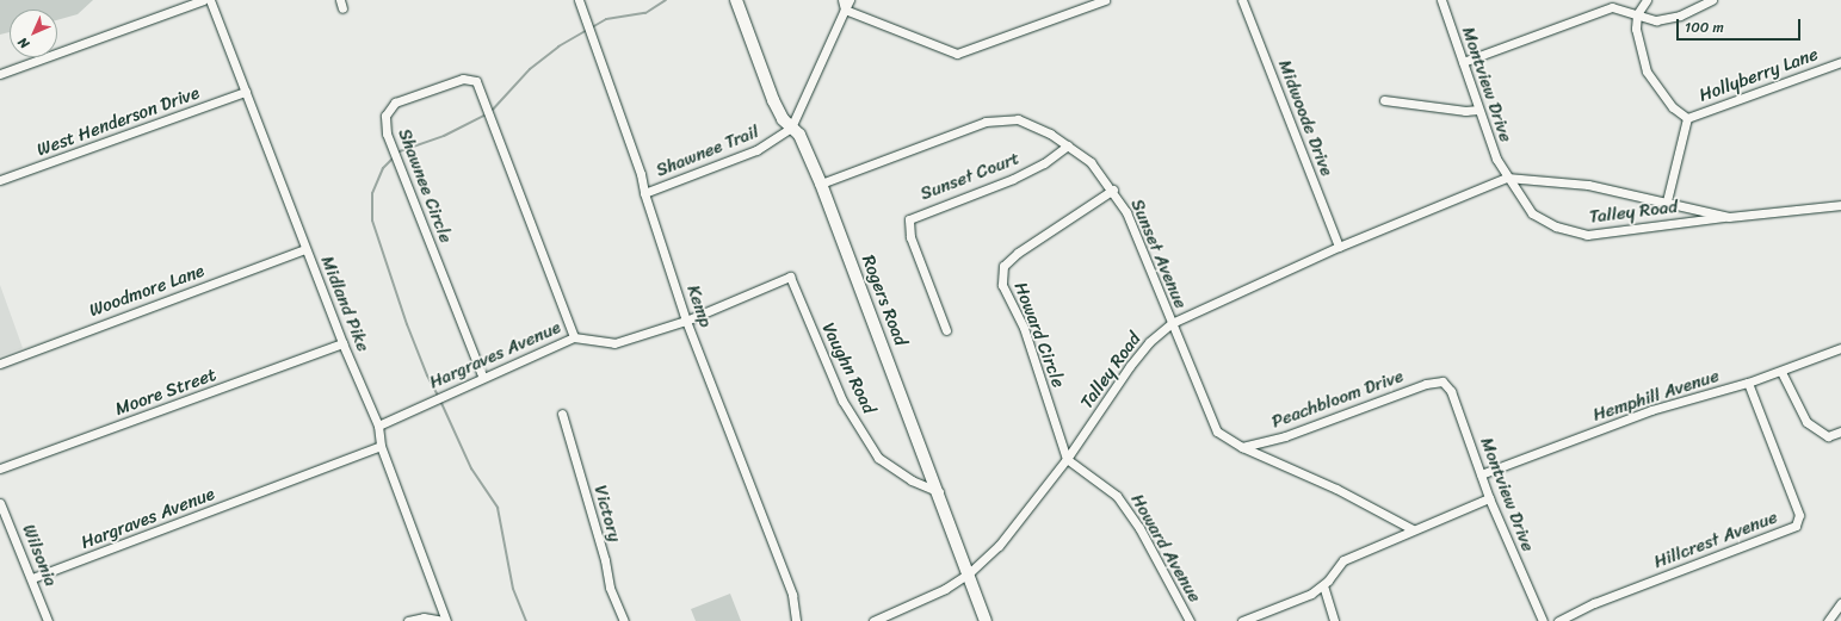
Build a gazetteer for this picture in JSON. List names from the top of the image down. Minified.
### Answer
{"streets":{"street":["Hollyberry Lane","Montview Drive","Midwoode Drive","West Henderson Drive","Shawnee Trail","Sunset Court","Shawnee Circle","Talley Road","Sunset Avenue","Woodmore Lane","Rogers Road","Midland Pike","Kemp","Howard Circle","Hargraves Avenue","Vaughn Road","Moore Street","Hemphill Avenue","Peachbloom Drive","Victory","Hillcrest Avenue","Howard Avenue","Wilsonia"]},"crossings":[["Montview Drive","Talley Road"],["Montview Drive","Hemphill Avenue"],["Montview Drive","Peachbloom Drive"],["Midwoode Drive","Talley Road"],["West Henderson Drive","Midland Pike"],["Shawnee Trail","Rogers Road"],["Shawnee Trail","Kemp"],["Sunset Court","Sunset Avenue"],["Shawnee Circle","Hargraves Avenue"],["Talley Road","Sunset Avenue"],["Talley Road","Rogers Road"],["Talley Road","Howard Circle"],["Talley Road","Howard Avenue"],["Sunset Avenue","Rogers Road"],["Sunset Avenue","Howard Circle"],["Sunset Avenue","Peachbloom Drive"],["Woodmore Lane","Midland Pike"],["Rogers Road","Vaughn Road"],["Midland Pike","Hargraves Avenue"],["Midland Pike","Moore Street"],["Kemp","Hargraves Avenue"],["Howard Circle","Howard Avenue"],["Hargraves Avenue","Vaughn Road"],["Hargraves Avenue","Wilsonia"],["Hemphill Avenue","Hillcrest Avenue"]],"scale_bar":"100 m","north":"bottom left"}
